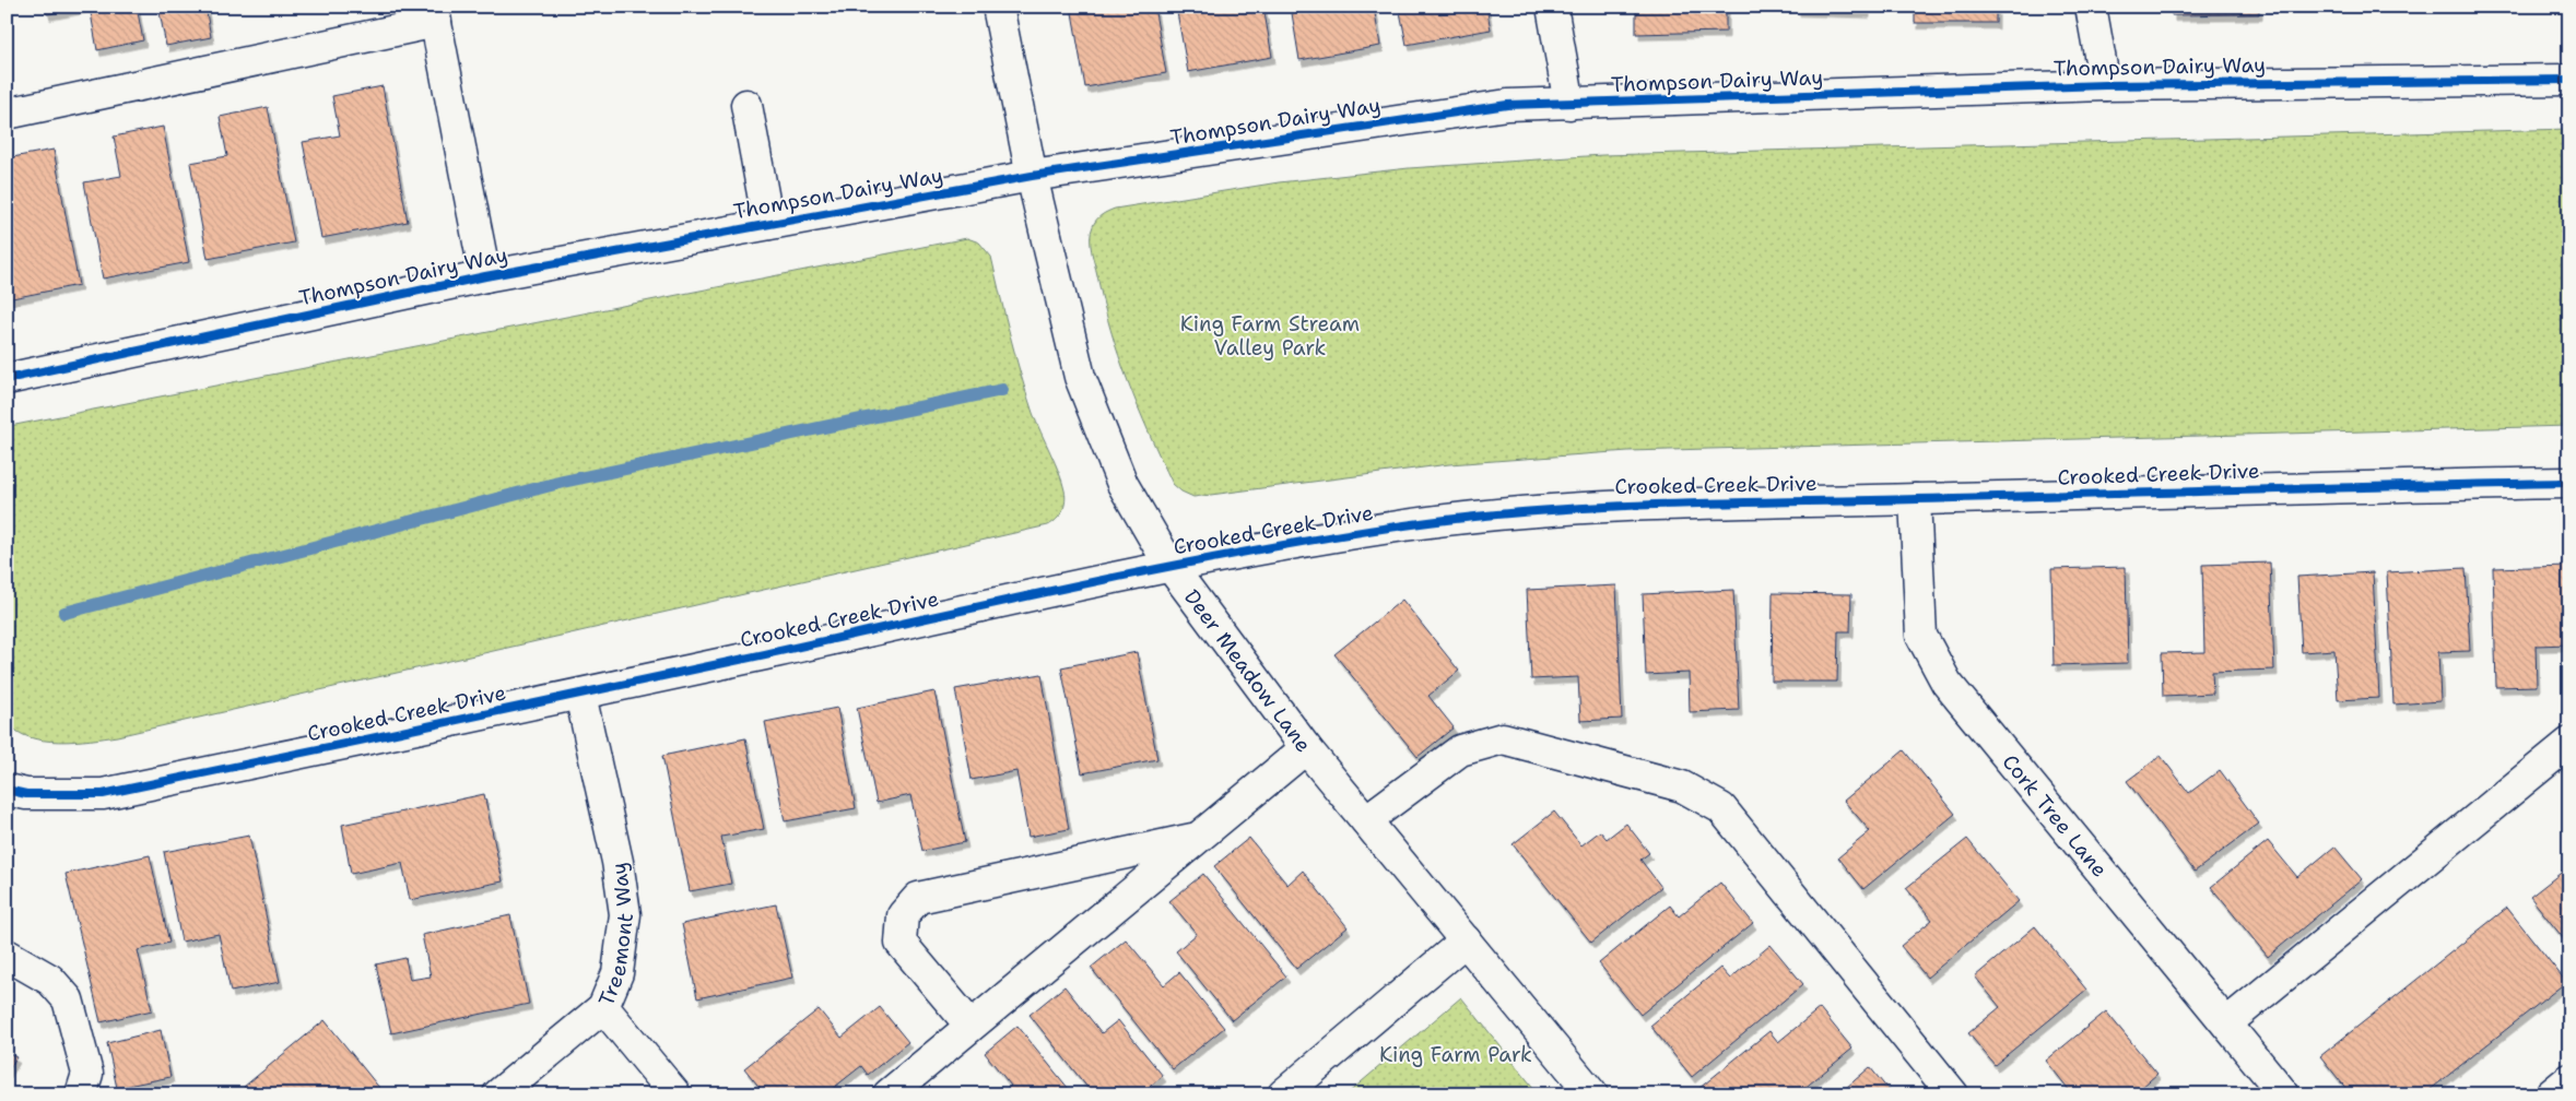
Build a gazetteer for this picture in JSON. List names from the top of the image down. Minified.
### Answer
{"streets":{"street":["Thompson Dairy Way","Crooked Creek Drive","Deer Meadow Lane","Cork Tree Lane","Treemont Way"]},"crossings":[["Thompson Dairy Way","Deer Meadow Lane"],["Crooked Creek Drive","Deer Meadow Lane"],["Crooked Creek Drive","Cork Tree Lane"],["Crooked Creek Drive","Treemont Way"]],"parks":["King Farm Stream Valley Park","King Farm Park"]}
